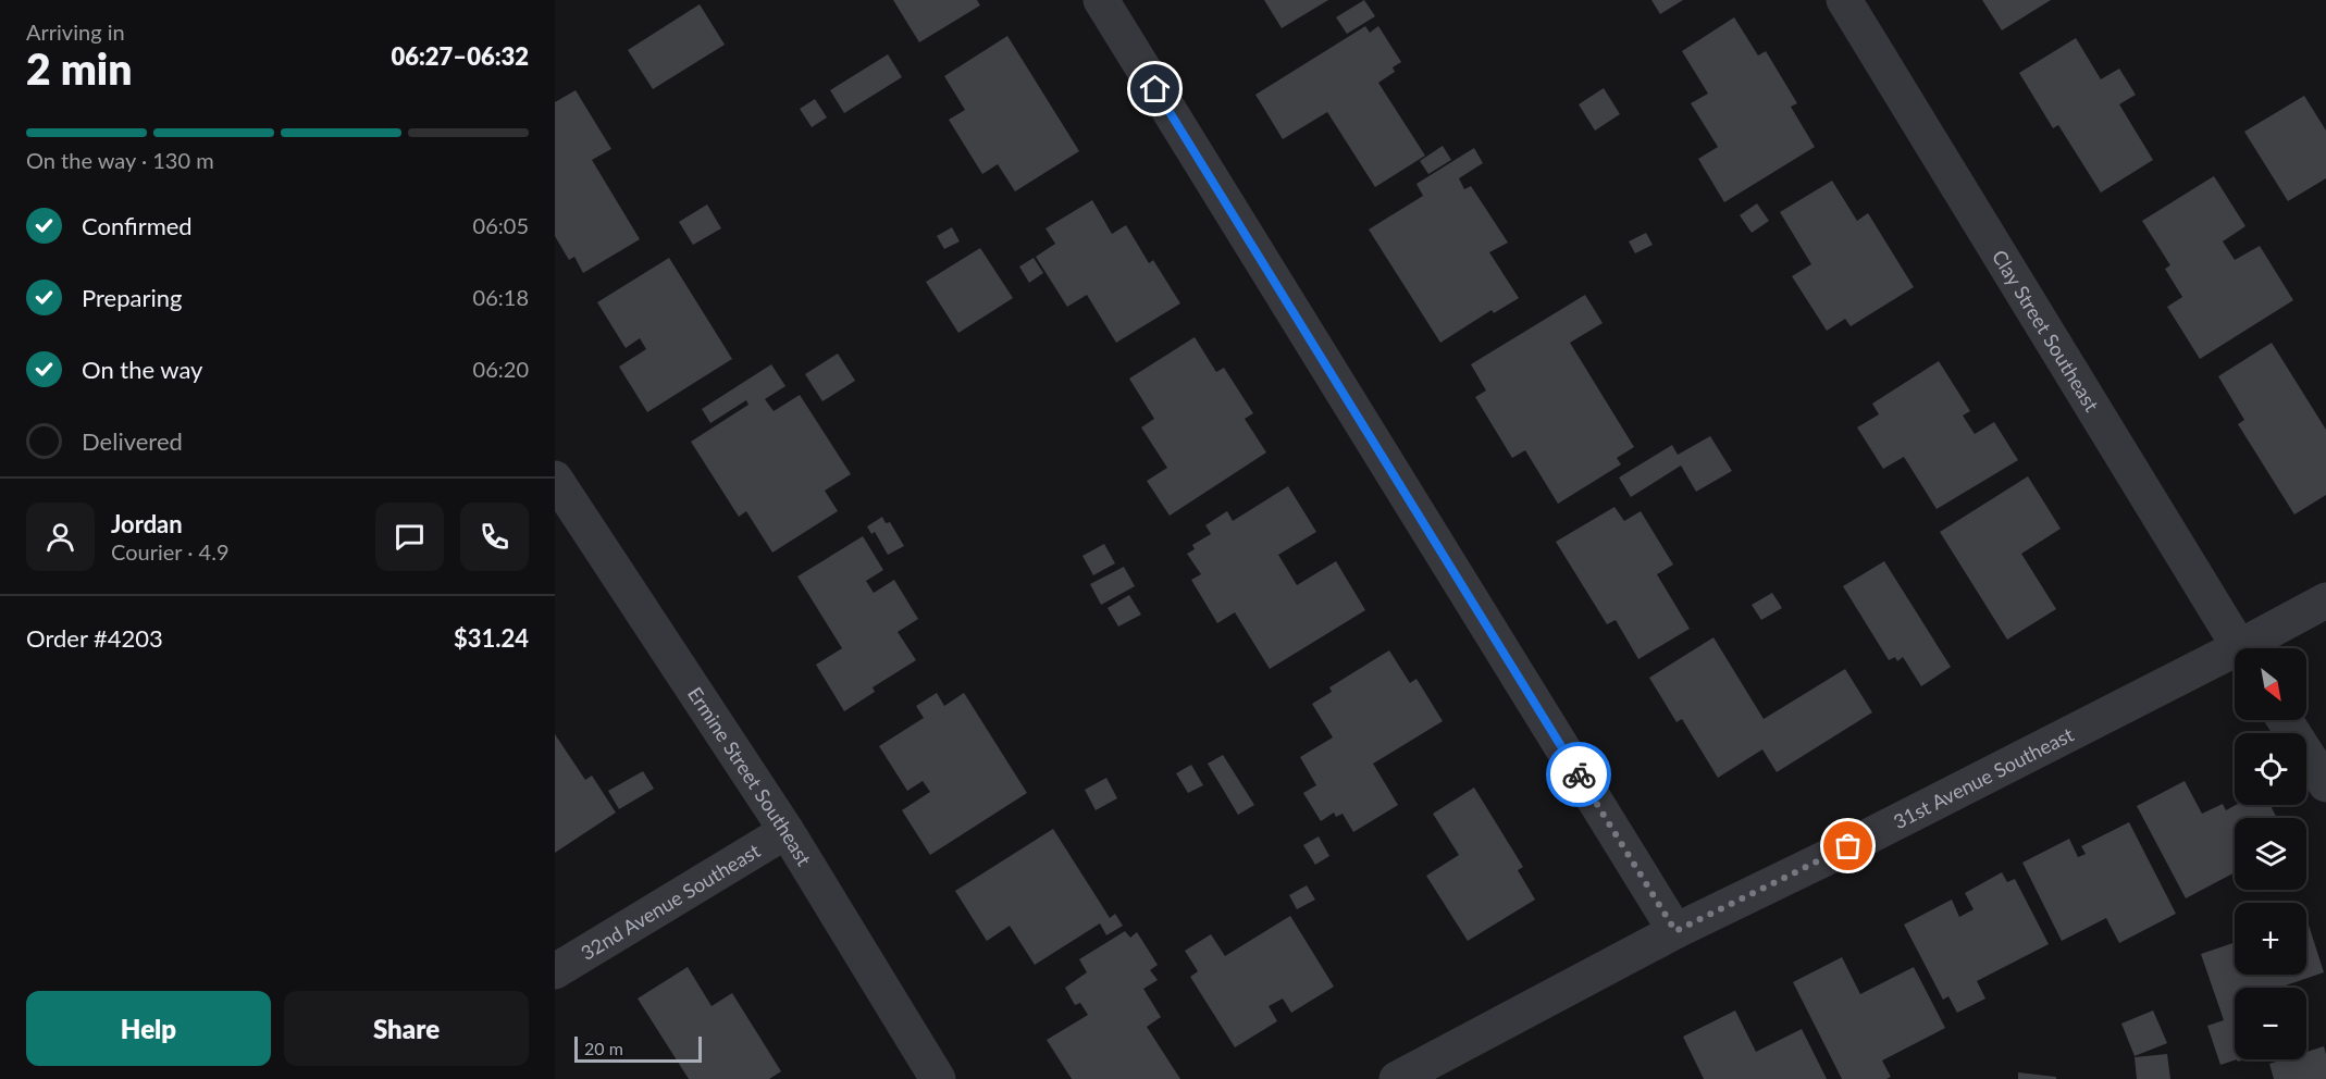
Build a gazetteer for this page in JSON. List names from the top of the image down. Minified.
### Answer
{"streets":{"street":["Clay Street Southeast","Ermine Street Southeast","31st Avenue Southeast","32nd Avenue Southeast"]},"crossings":[["Ermine Street Southeast","32nd Avenue Southeast"]],"scale_bar":"20 m","north":"bottom right","page":{"heading":["2 min","Arriving in","06:27–06:32"],"panel":["Jordan","Courier · 4.9","Order #4203","$31.24"],"bar":"On the way · 130 m","list":[["Confirmed","06:05"],["Preparing","06:18"],["On the way","06:20"],"Delivered"],"map_buttons":["+","−"],"buttons":["Help","Share"],"scale":"20 m"}}
